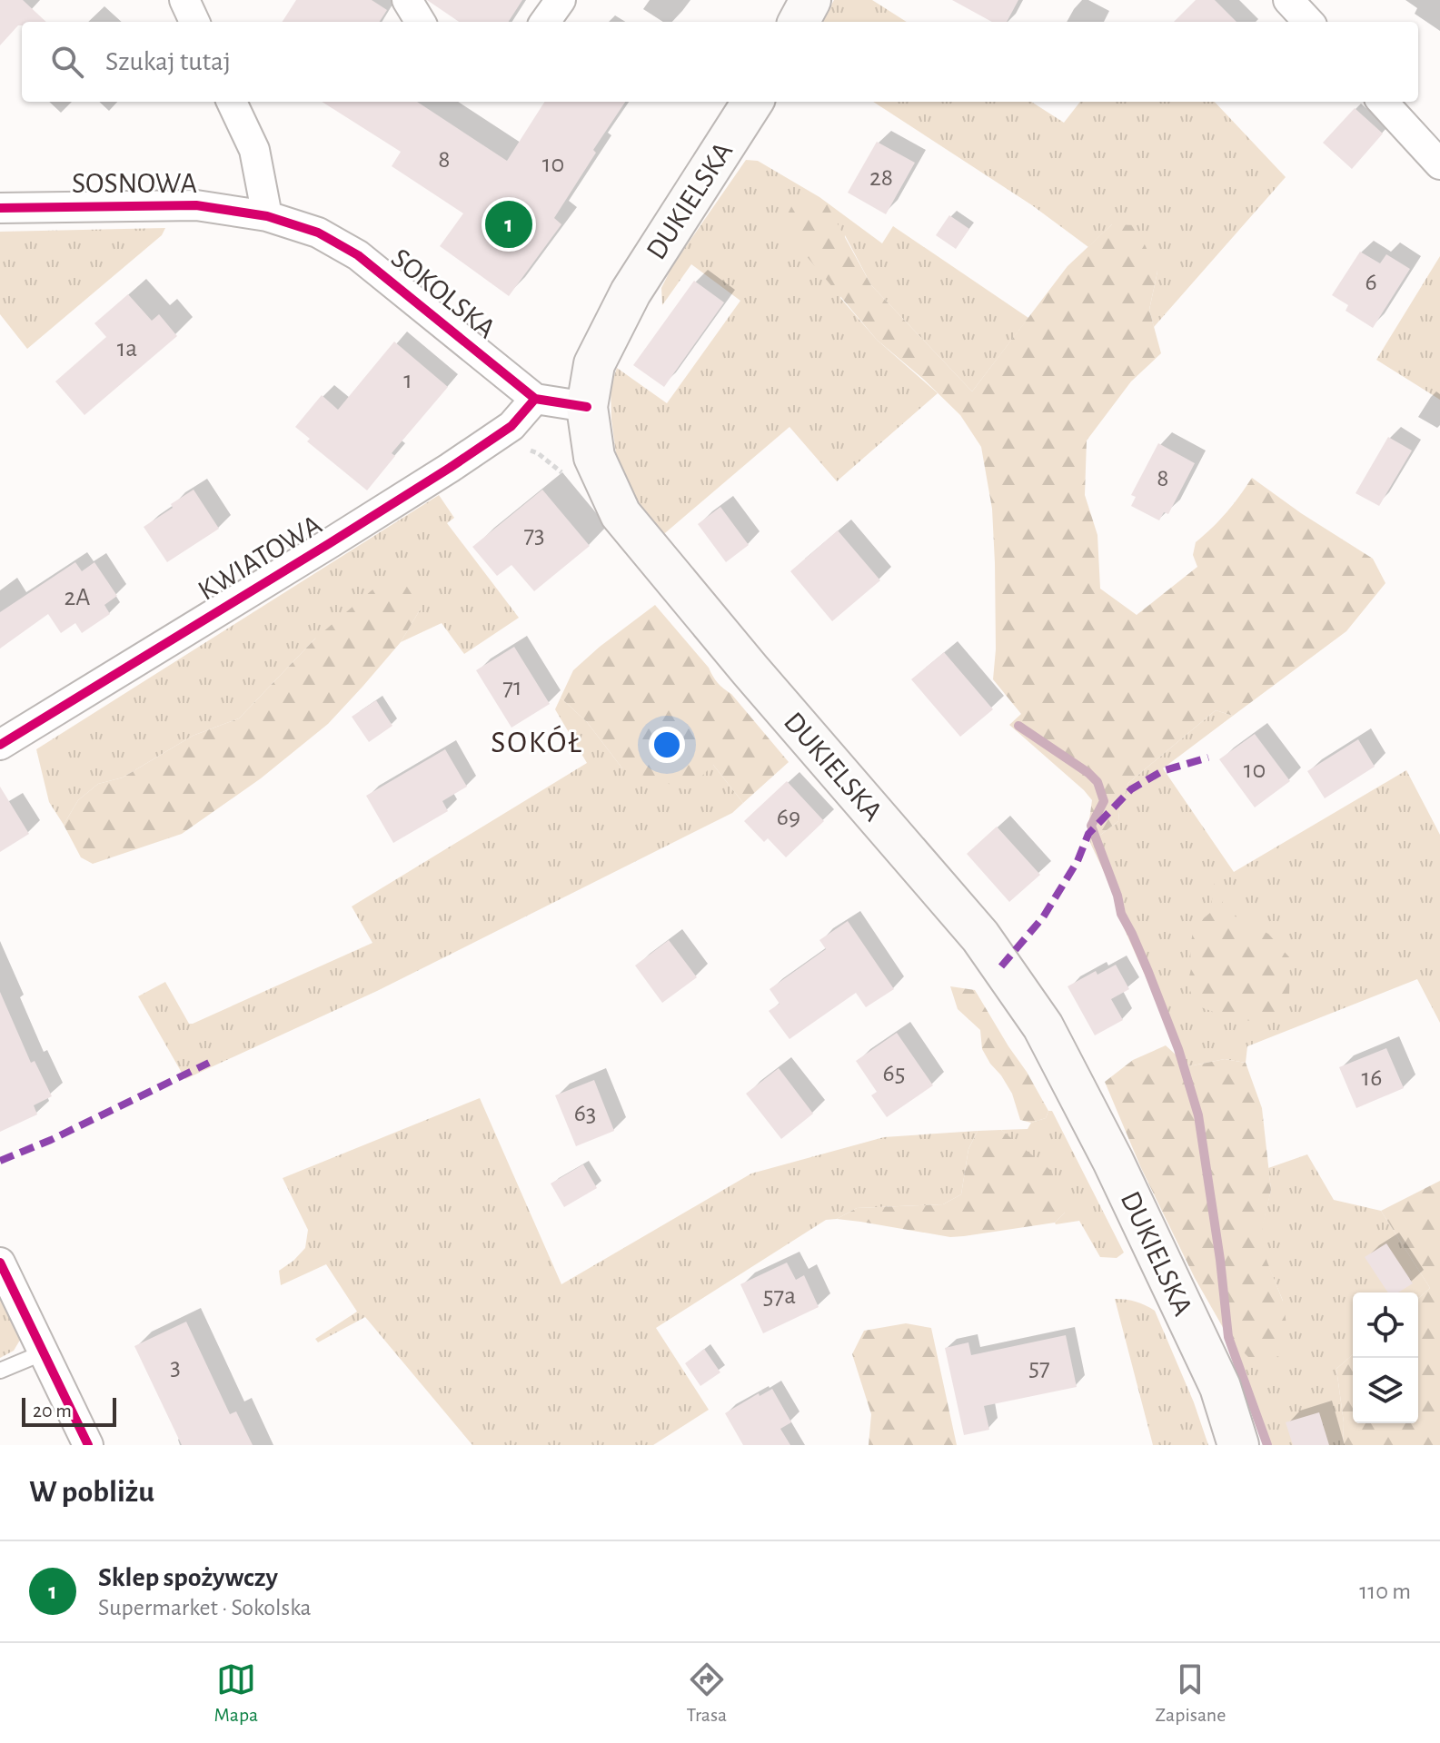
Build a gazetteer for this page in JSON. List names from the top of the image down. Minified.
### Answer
{"streets":{"main road":["DUKIELSKA"],"street":["SOSNOWA","SOKOLSKA","KWIATOWA"]},"crossings":[["SOSNOWA","SOKOLSKA"],["SOKOLSKA","KWIATOWA"]],"districts":["SOKÓŁ"],"house_numbers":["8","10","28","6","1a","1","8","73","2A","71","10","69","65","16","63","57a","3","57"],"scale_bar":"20 m","page":{"search":"Szukaj tutaj","pins":"1","scale":"20 m","heading":"W pobliżu","list":[{"mark":"1","name":"Sklep spożywczy","note":"Supermarket · Sokolska","value":"110 m"}],"nav":["Mapa","Trasa","Zapisane"]}}
